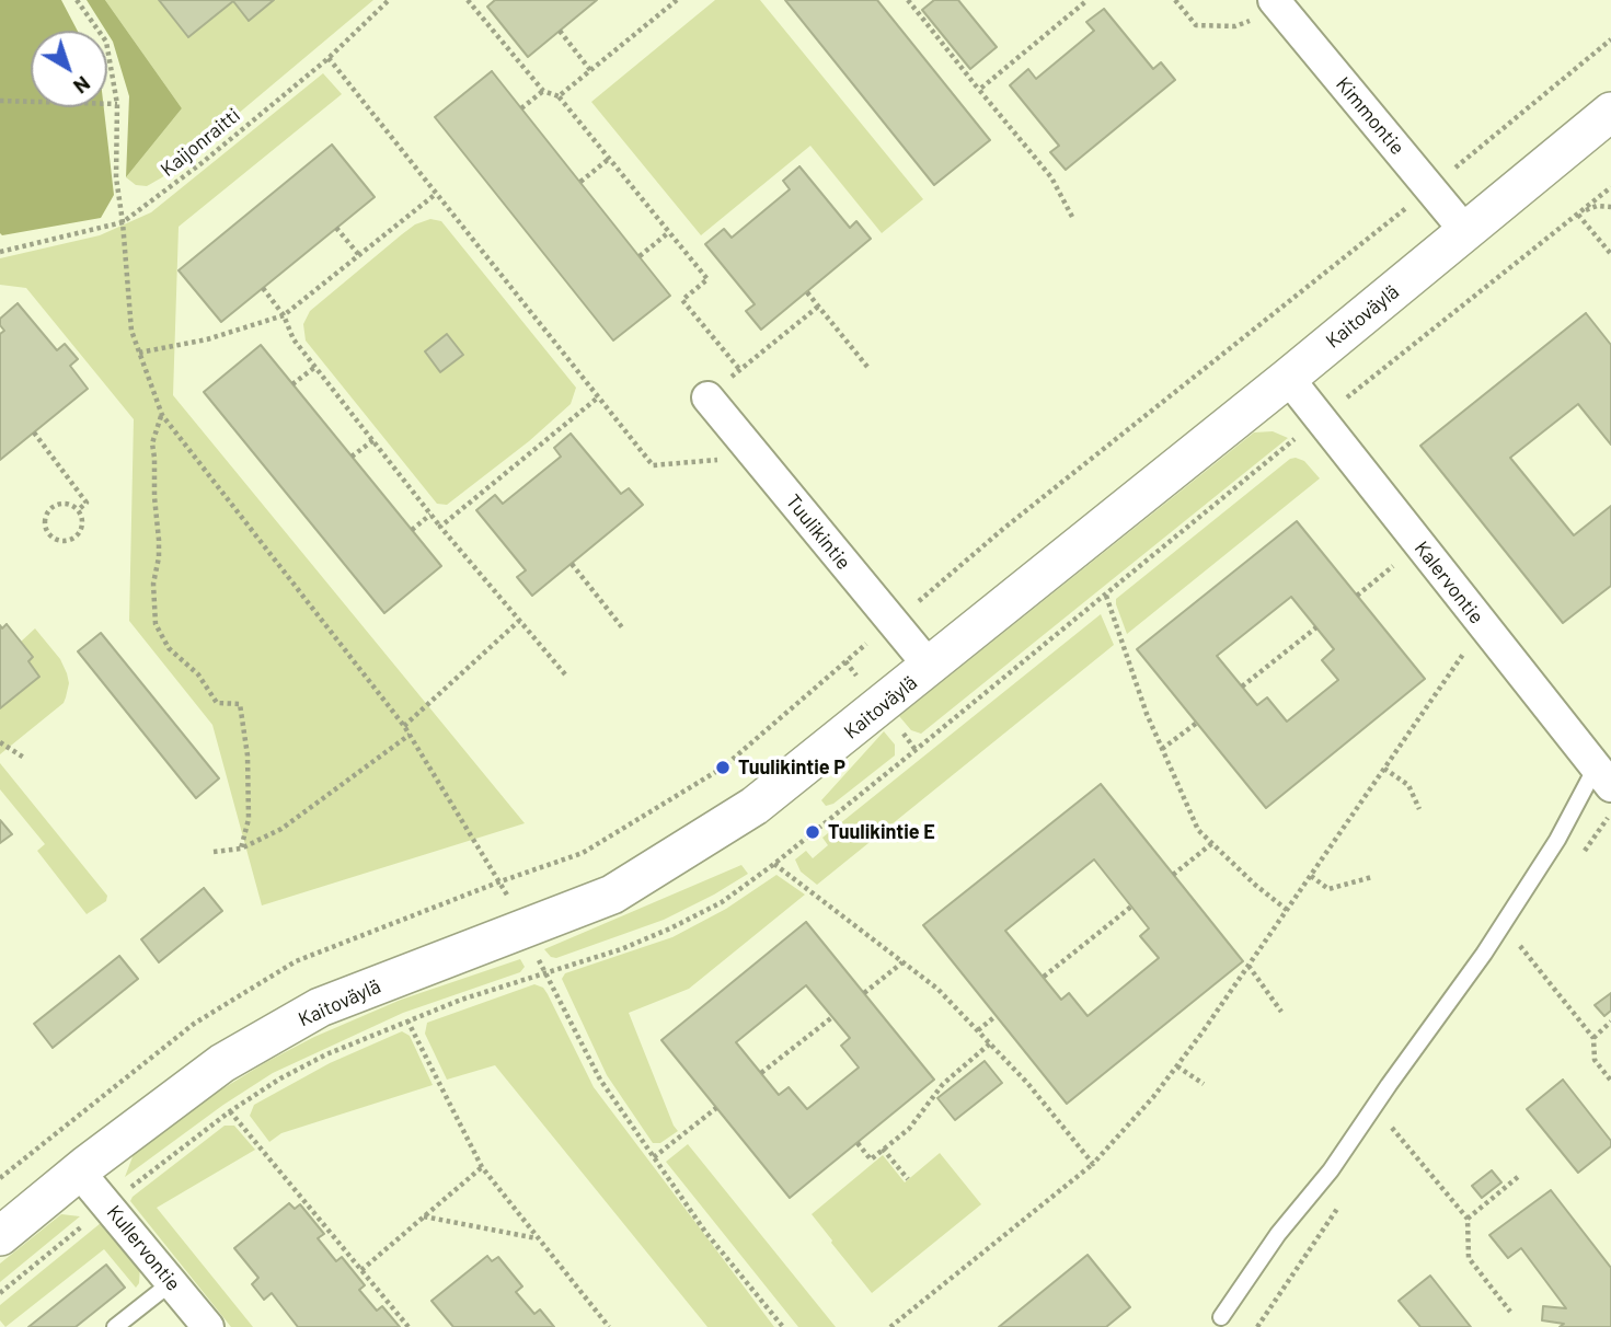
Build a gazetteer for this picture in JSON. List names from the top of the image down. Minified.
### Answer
{"streets":{"street":["Kimmontie","Kaitoväylä","Tuulikintie","Kalervontie","Kullervontie"],"path":["Kaijonraitti"]},"crossings":[["Kimmontie","Kaitoväylä"],["Kaitoväylä","Tuulikintie"],["Kaitoväylä","Kalervontie"],["Kaitoväylä","Kullervontie"]],"places":["Tuulikintie P","Tuulikintie E"],"north":"bottom right"}
